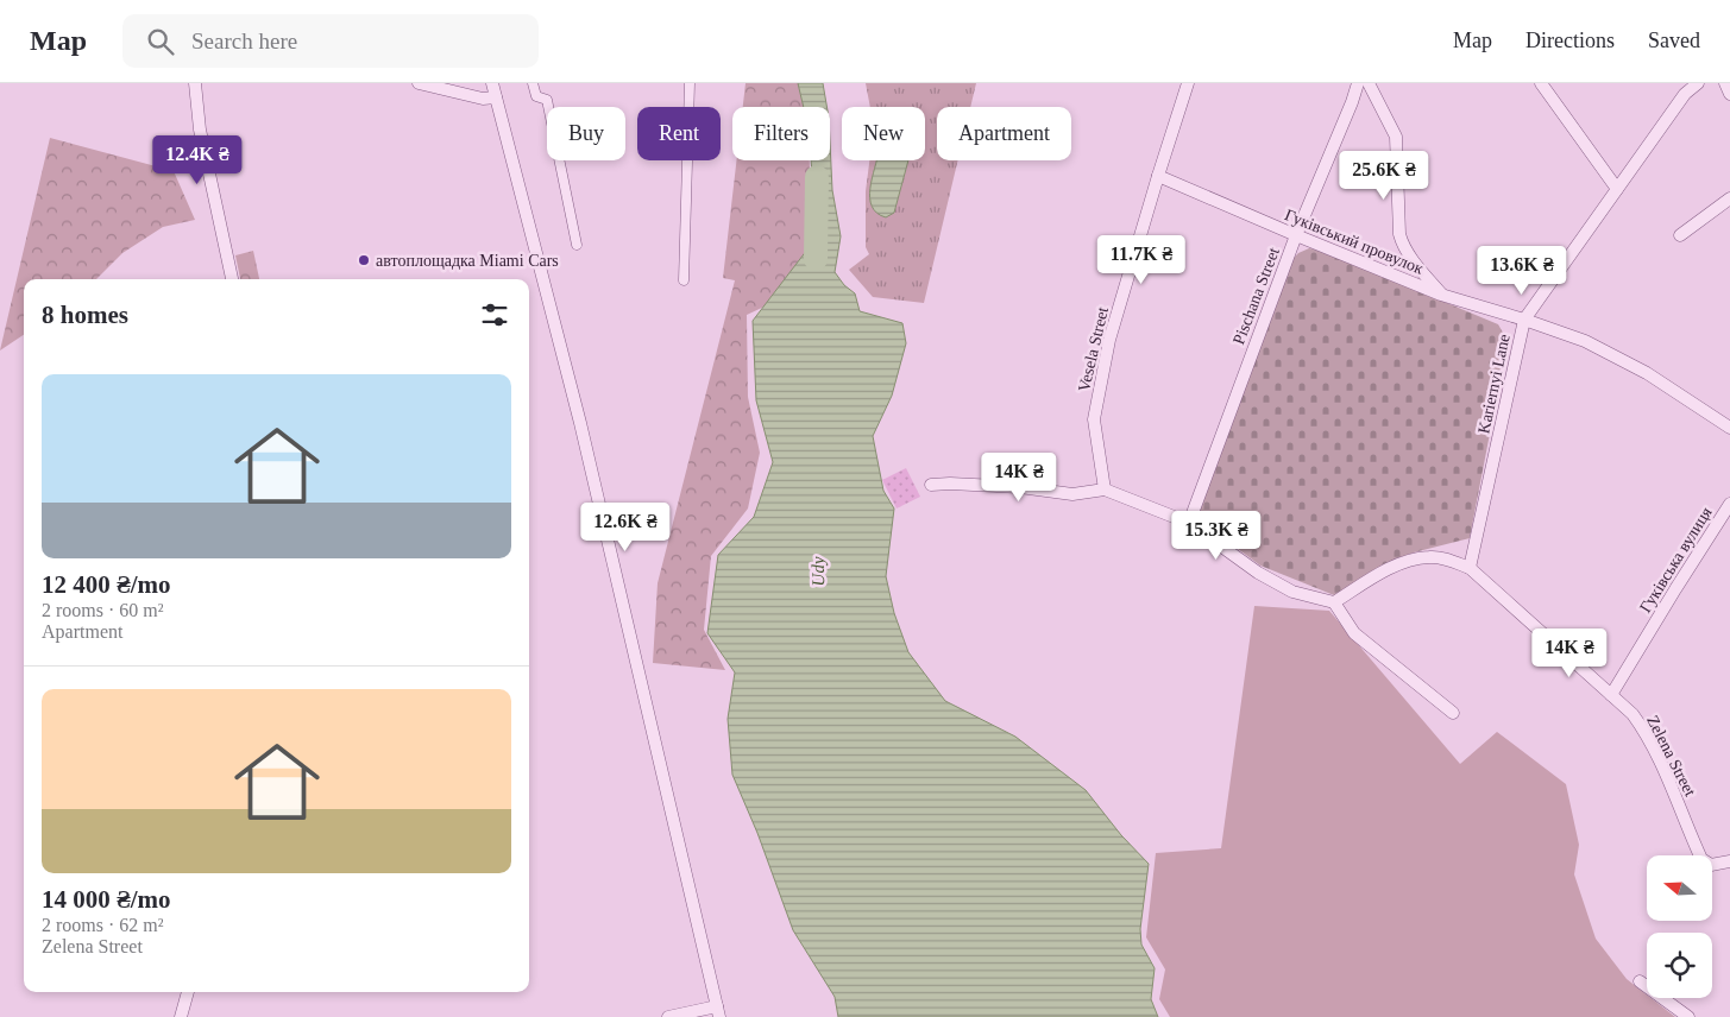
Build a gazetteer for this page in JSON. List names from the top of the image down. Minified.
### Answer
{"streets":{"street":["Гуківський провулок","Pischana Street","Vesela Street","Kariernyi Lane","Гуківська вулиця","Zelena Street"]},"crossings":[["Гуківський провулок","Pischana Street"],["Гуківський провулок","Vesela Street"],["Гуківський провулок","Kariernyi Lane"],["Kariernyi Lane","Zelena Street"],["Гуківська вулиця","Zelena Street"]],"water":["Udy"],"places":["автоплощадка Miami Cars"],"north":"left","page":{"header":"Map","search":"Search here","nav":["Map","Directions","Saved"],"chip":["Buy","Rent","Filters","New","Apartment"],"price":["12.4K ₴","25.6K ₴","11.7K ₴","13.6K ₴","14K ₴","12.6K ₴","15.3K ₴","14K ₴"],"heading":"8 homes","list":[{"name":"12 400 ₴/mo","note":"2 rooms · 60 m² · Apartment"},{"name":"14 000 ₴/mo","note":"2 rooms · 62 m² · Zelena Street"}]}}
